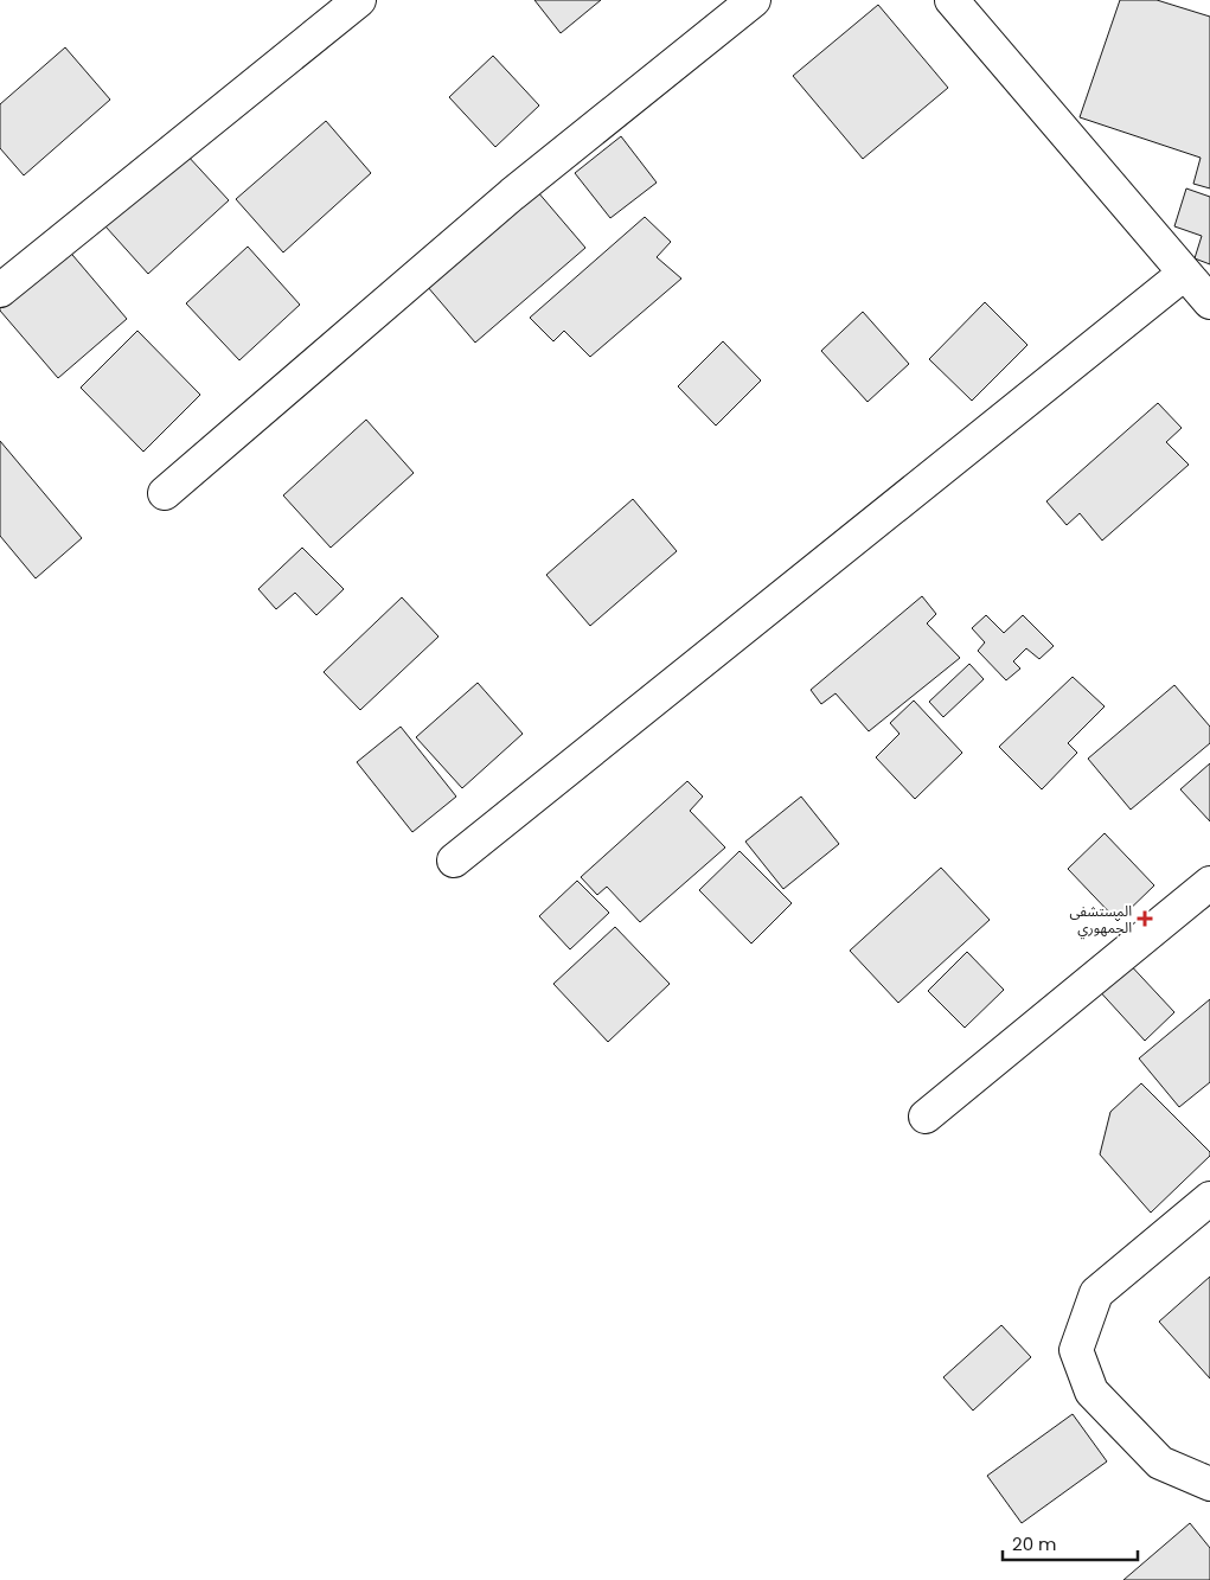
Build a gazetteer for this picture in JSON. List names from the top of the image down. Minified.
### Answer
{"places":{"health":["المستشفى الجمهوري"]},"scale_bar":"20 m"}
